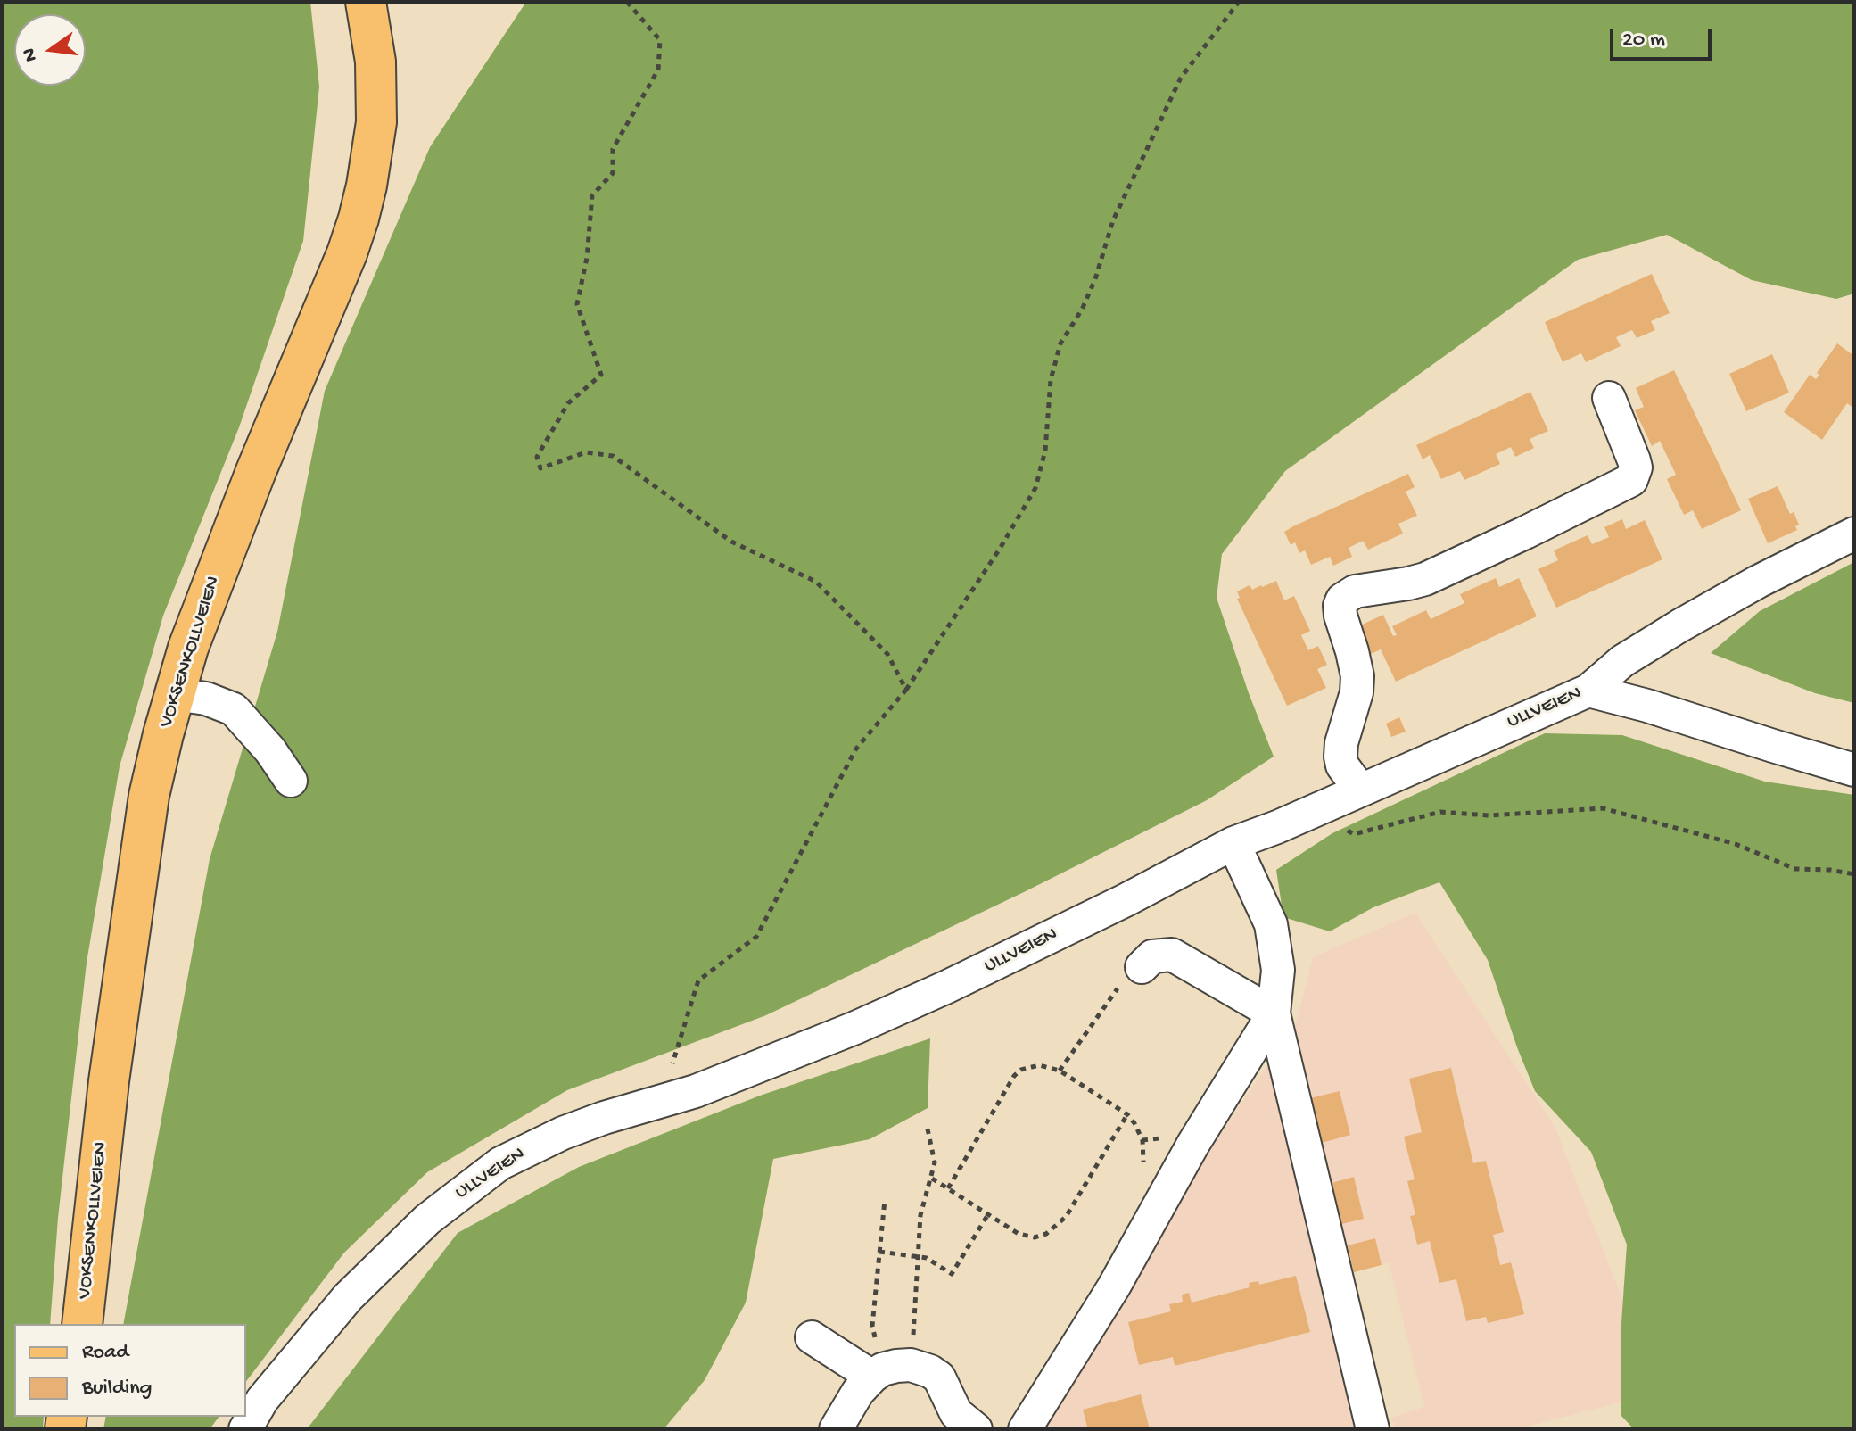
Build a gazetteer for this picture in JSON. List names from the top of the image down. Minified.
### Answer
{"streets":{"main road":["VOKSENKOLLVEIEN"],"street":["ULLVEIEN"]},"legend":["Road","Building"],"scale_bar":"20 m","north":"left"}
